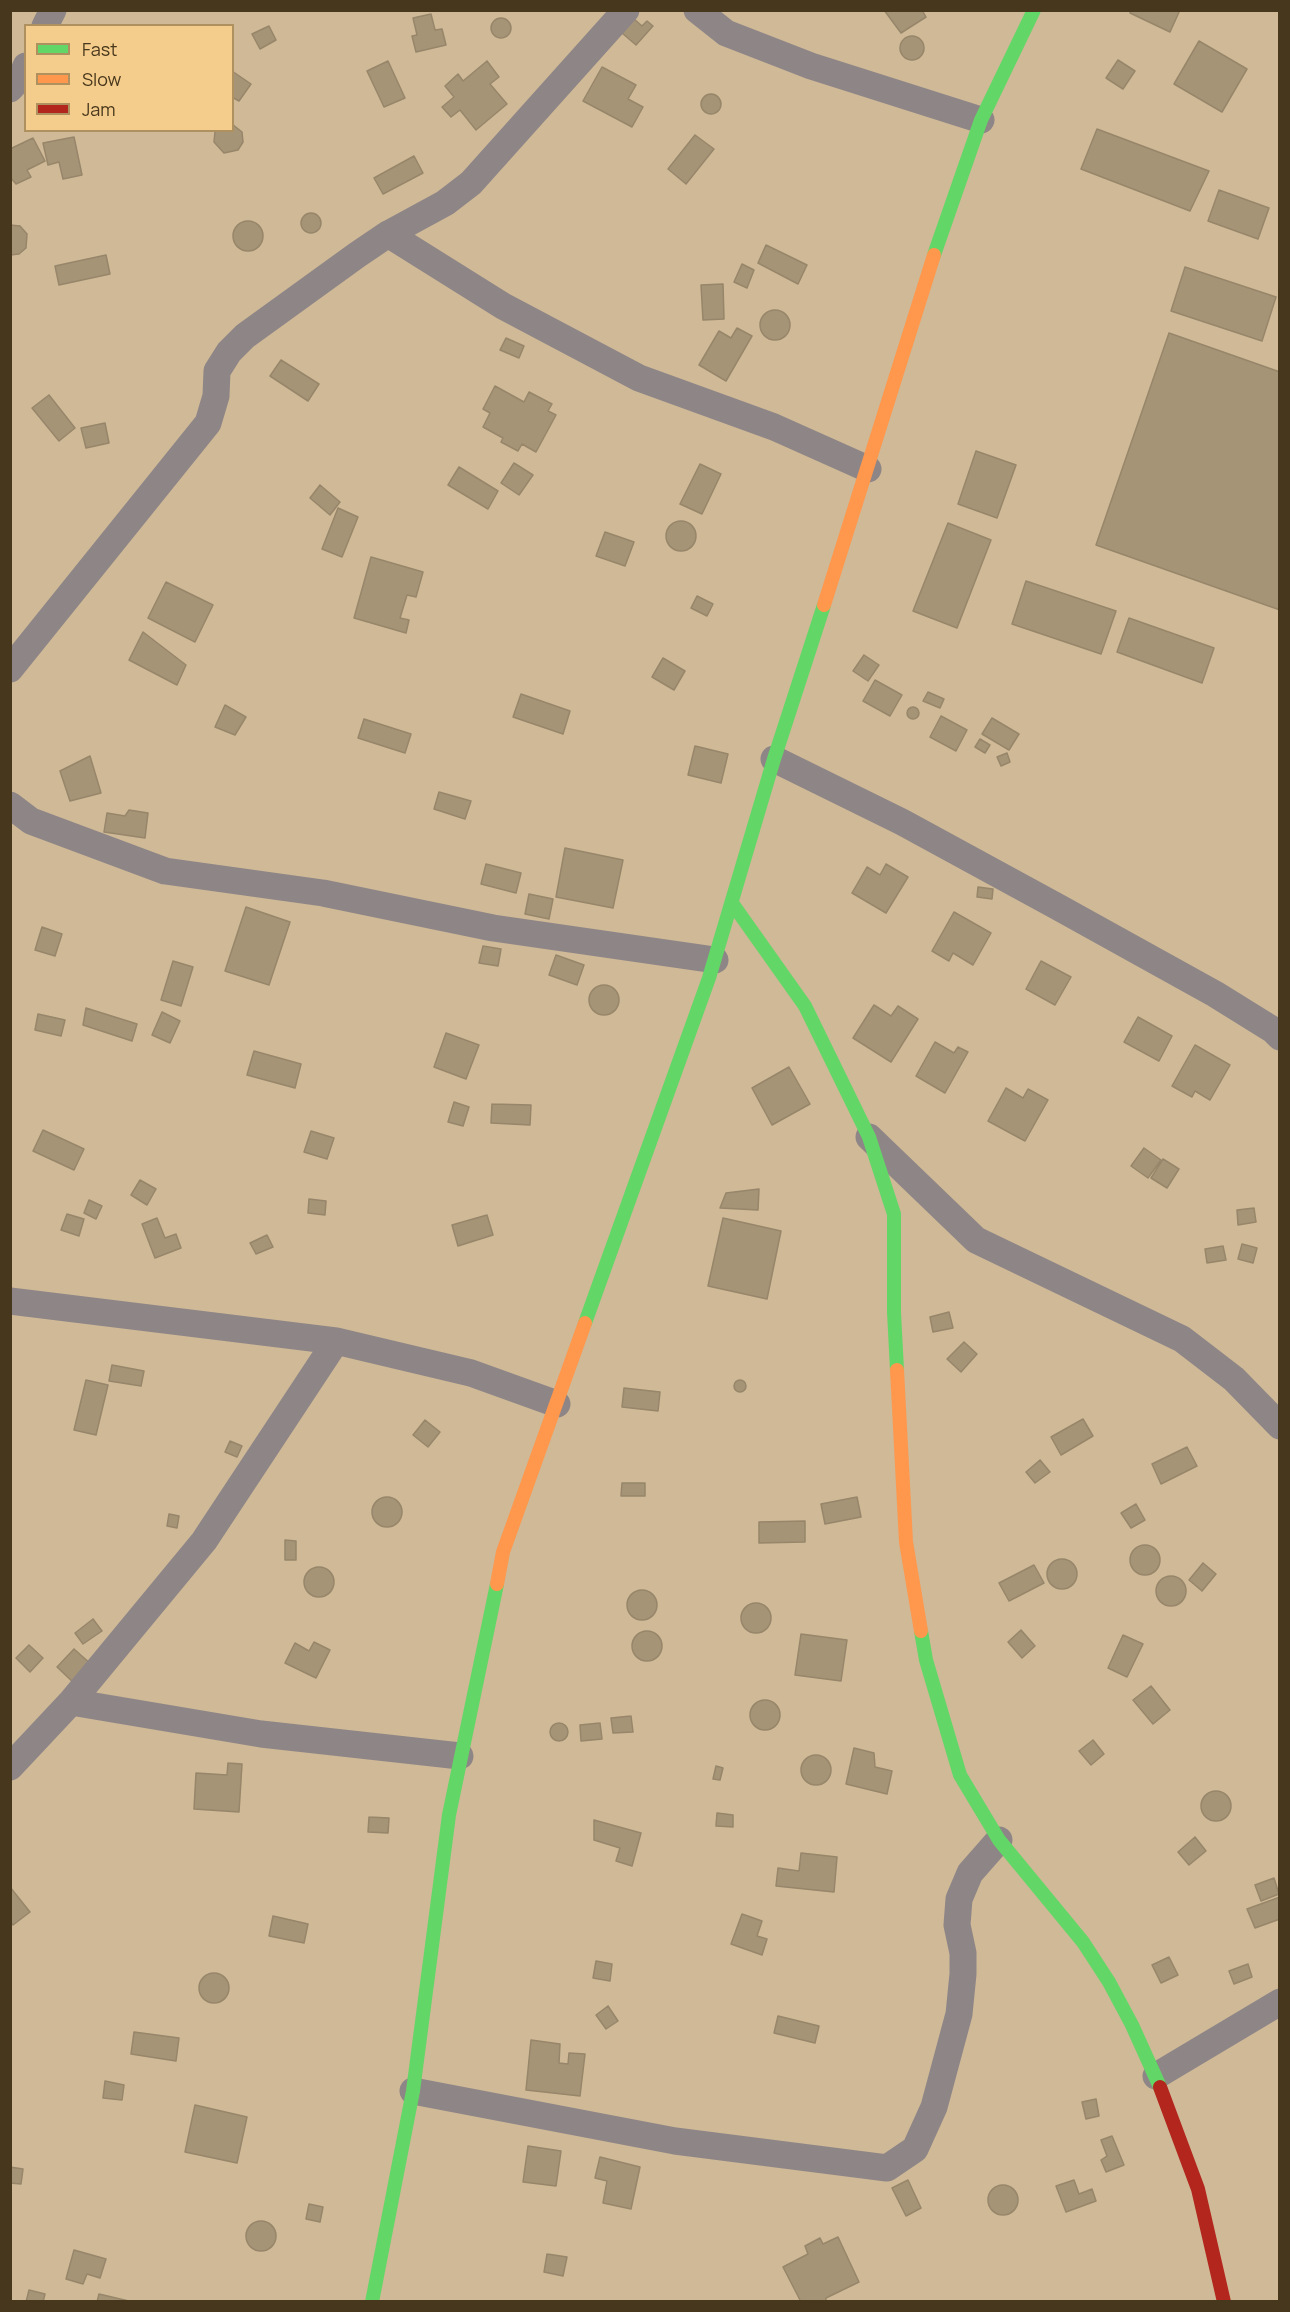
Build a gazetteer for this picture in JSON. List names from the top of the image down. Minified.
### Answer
{"legend":["Fast","Slow","Jam"]}
